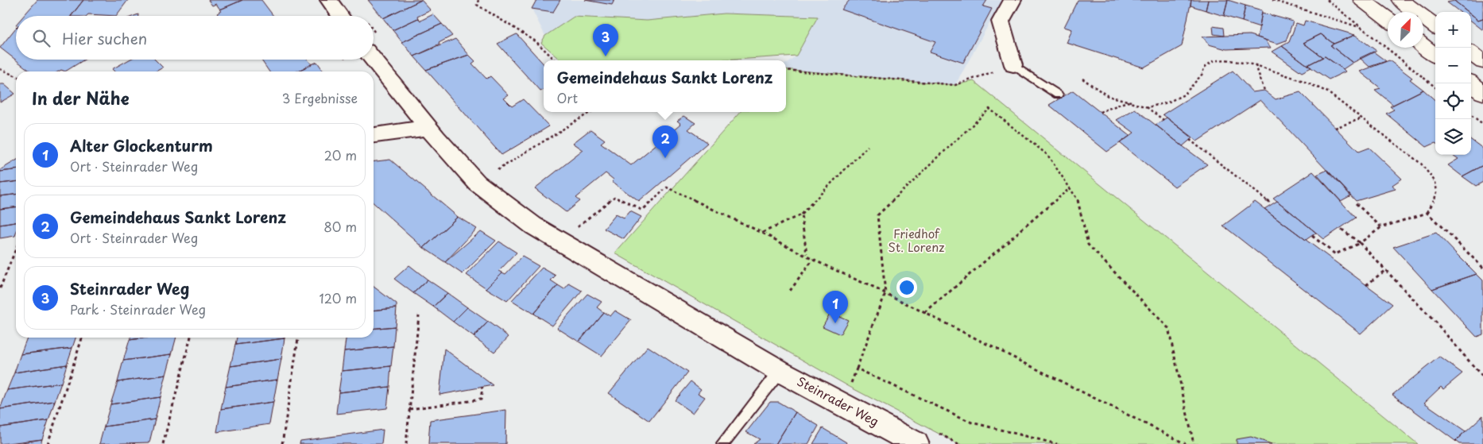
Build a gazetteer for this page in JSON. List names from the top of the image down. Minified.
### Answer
{"streets":{"street":["Steinrader Weg"]},"parks":["Friedhof St. Lorenz"],"north":"top right","page":{"map_buttons":["+","−"],"search":"Hier suchen","pins":["3","2","1"],"popup":["Gemeindehaus Sankt Lorenz","Ort"],"heading":["In der Nähe","3 Ergebnisse"],"list":[{"mark":"1","name":"Alter Glockenturm","note":"Ort · Steinrader Weg","value":"20 m"},{"mark":"2","name":"Gemeindehaus Sankt Lorenz","note":"Ort · Steinrader Weg","value":"80 m"},{"mark":"3","name":"Steinrader Weg","note":"Park · Steinrader Weg","value":"120 m"}]}}
